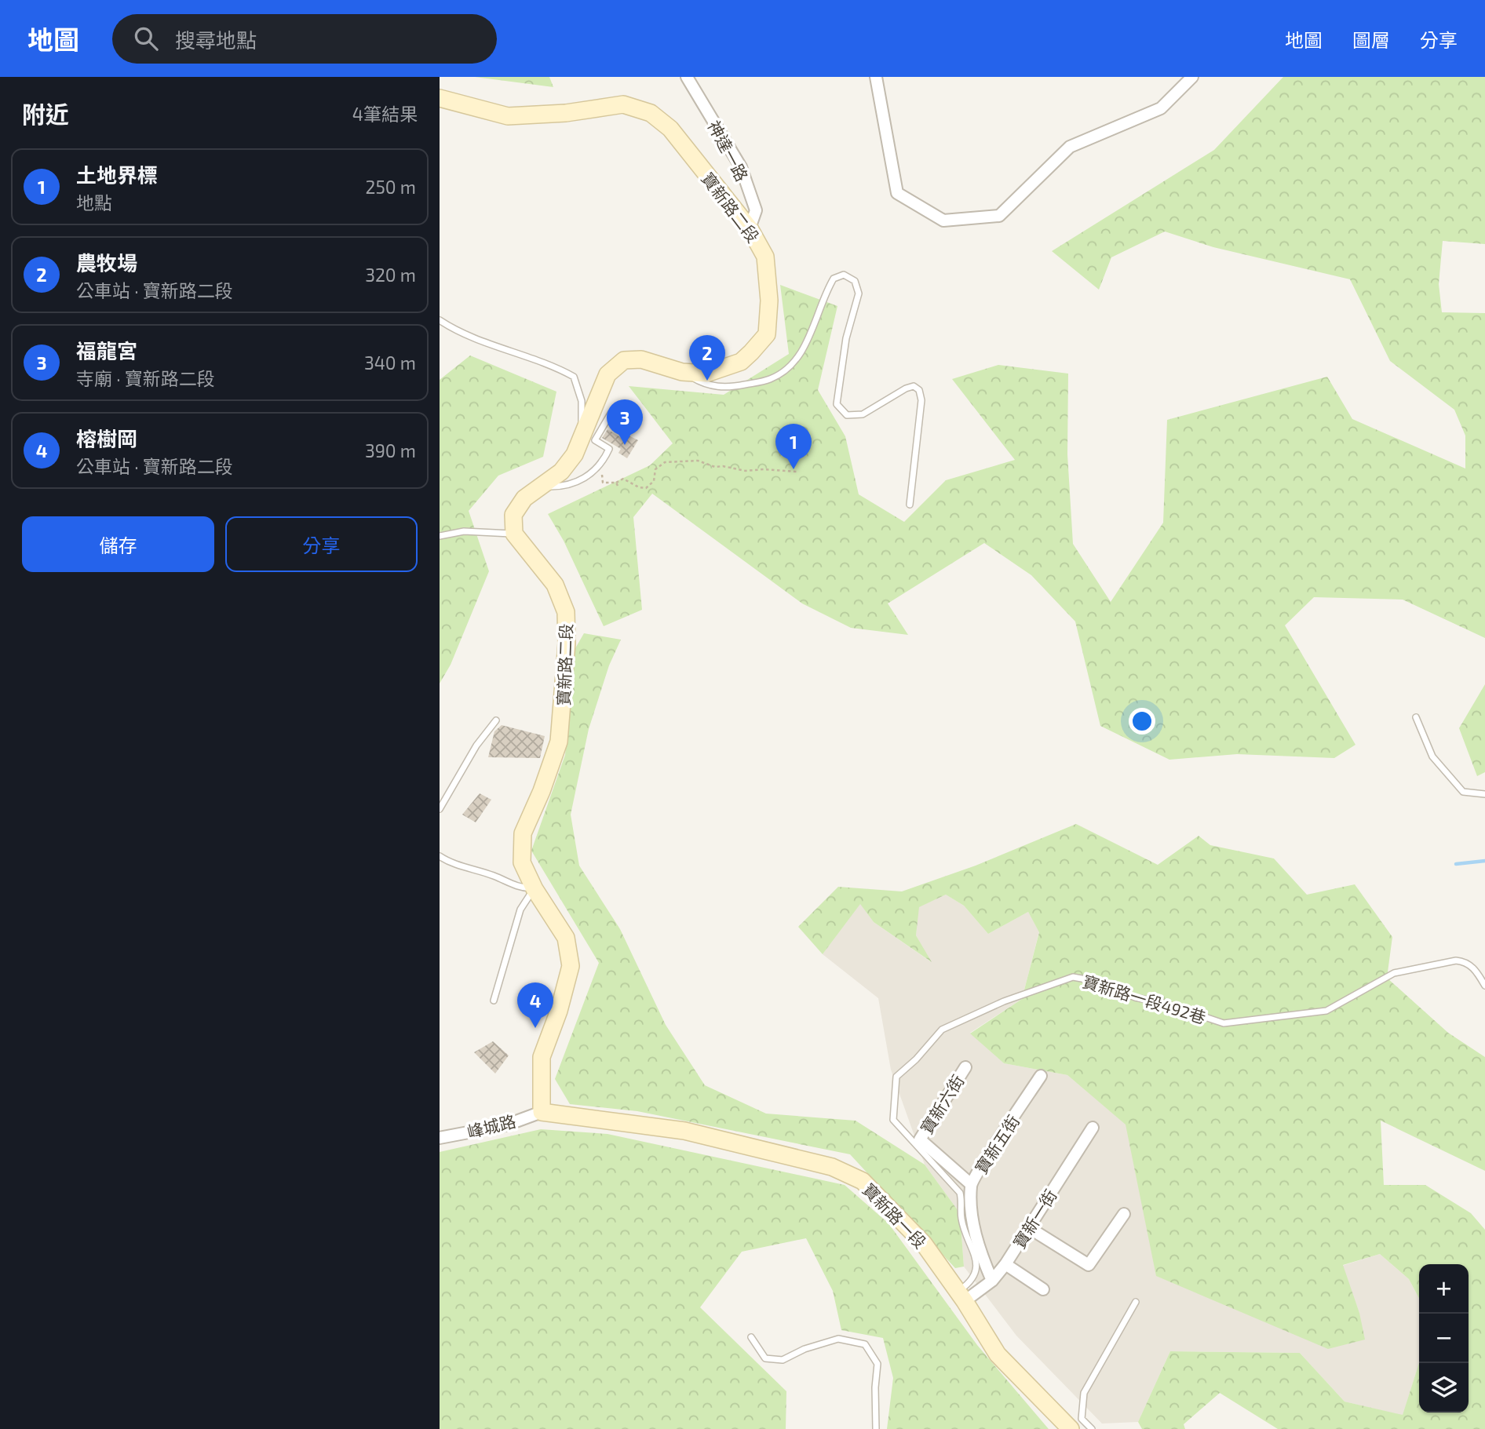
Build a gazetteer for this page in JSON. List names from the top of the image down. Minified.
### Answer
{"streets":{"street":["神達一路","寶新路二段","寶新六街","峰城路","寶新五街","寶新路一段","寶新一街"],"lane":["寶新路一段492巷"]},"crossings":[["神達一路","寶新路二段"],["寶新路二段","峰城路"],["寶新路二段","寶新路一段"],["寶新路一段492巷","寶新路一段"],["寶新路一段492巷","寶新一街"],["寶新六街","寶新五街"],["峰城路","寶新路一段"],["寶新五街","寶新一街"],["寶新路一段","寶新一街"]],"page":{"header":"地圖","search":"搜尋地點","nav":["地圖","圖層","分享"],"heading":["附近","4筆結果"],"list":[{"mark":"1","name":"土地界標","note":"地點","value":"250 m"},{"mark":"2","name":"農牧場","note":"公車站 · 寶新路二段","value":"320 m"},{"mark":"3","name":"福龍宮","note":"寺廟 · 寶新路二段","value":"340 m"},{"mark":"4","name":"榕樹岡","note":"公車站 · 寶新路二段","value":"390 m"}],"pins":["2","3","1","4"],"buttons":["儲存","分享"],"map_buttons":["+","−"]}}
